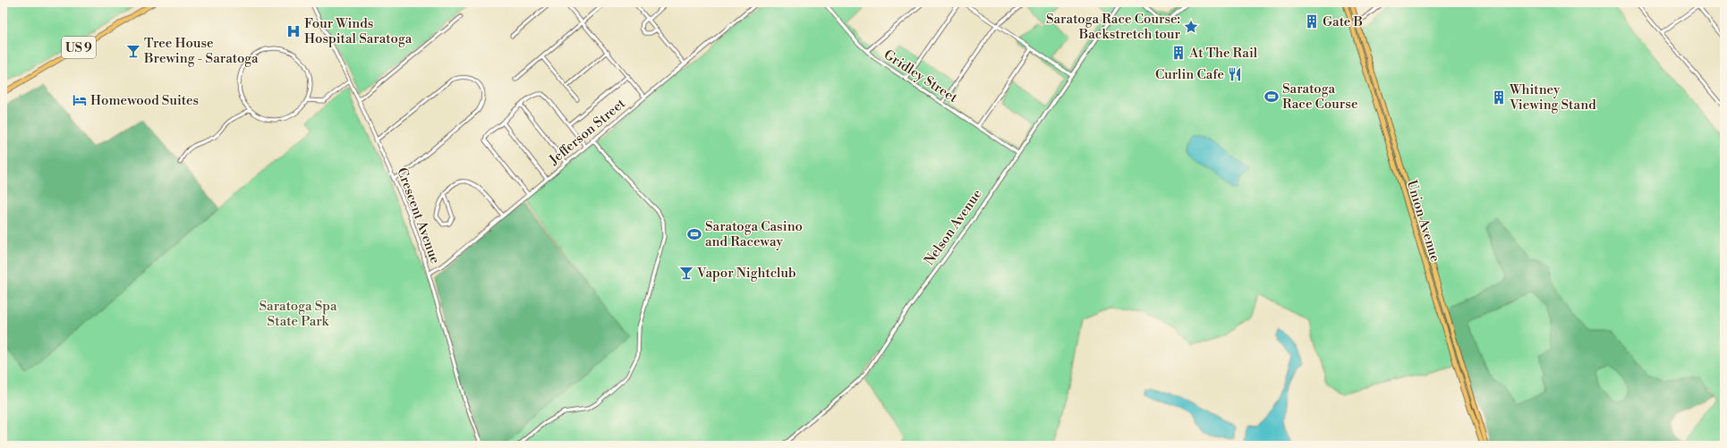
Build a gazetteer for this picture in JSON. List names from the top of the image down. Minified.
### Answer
{"streets":{"main road":["US 9","Union Avenue"],"street":["Gridley Street","Jefferson Street","Crescent Avenue","Nelson Avenue"]},"crossings":[["Gridley Street","Nelson Avenue"],["Jefferson Street","Crescent Avenue"]],"parks":["Saratoga Spa State Park"],"places":{"building":["Gate B","At The Rail","Whitney Viewing Stand"],"place":["Saratoga Race Course: Backstretch tour"],"hospital":["Four Winds Hospital Saratoga"],"bar":["Tree House Brewing - Saratoga","Vapor Nightclub"],"restaurant":["Curlin Cafe"],"sports":["Saratoga Race Course","Saratoga Casino and Raceway"],"hotel":["Homewood Suites"]}}
